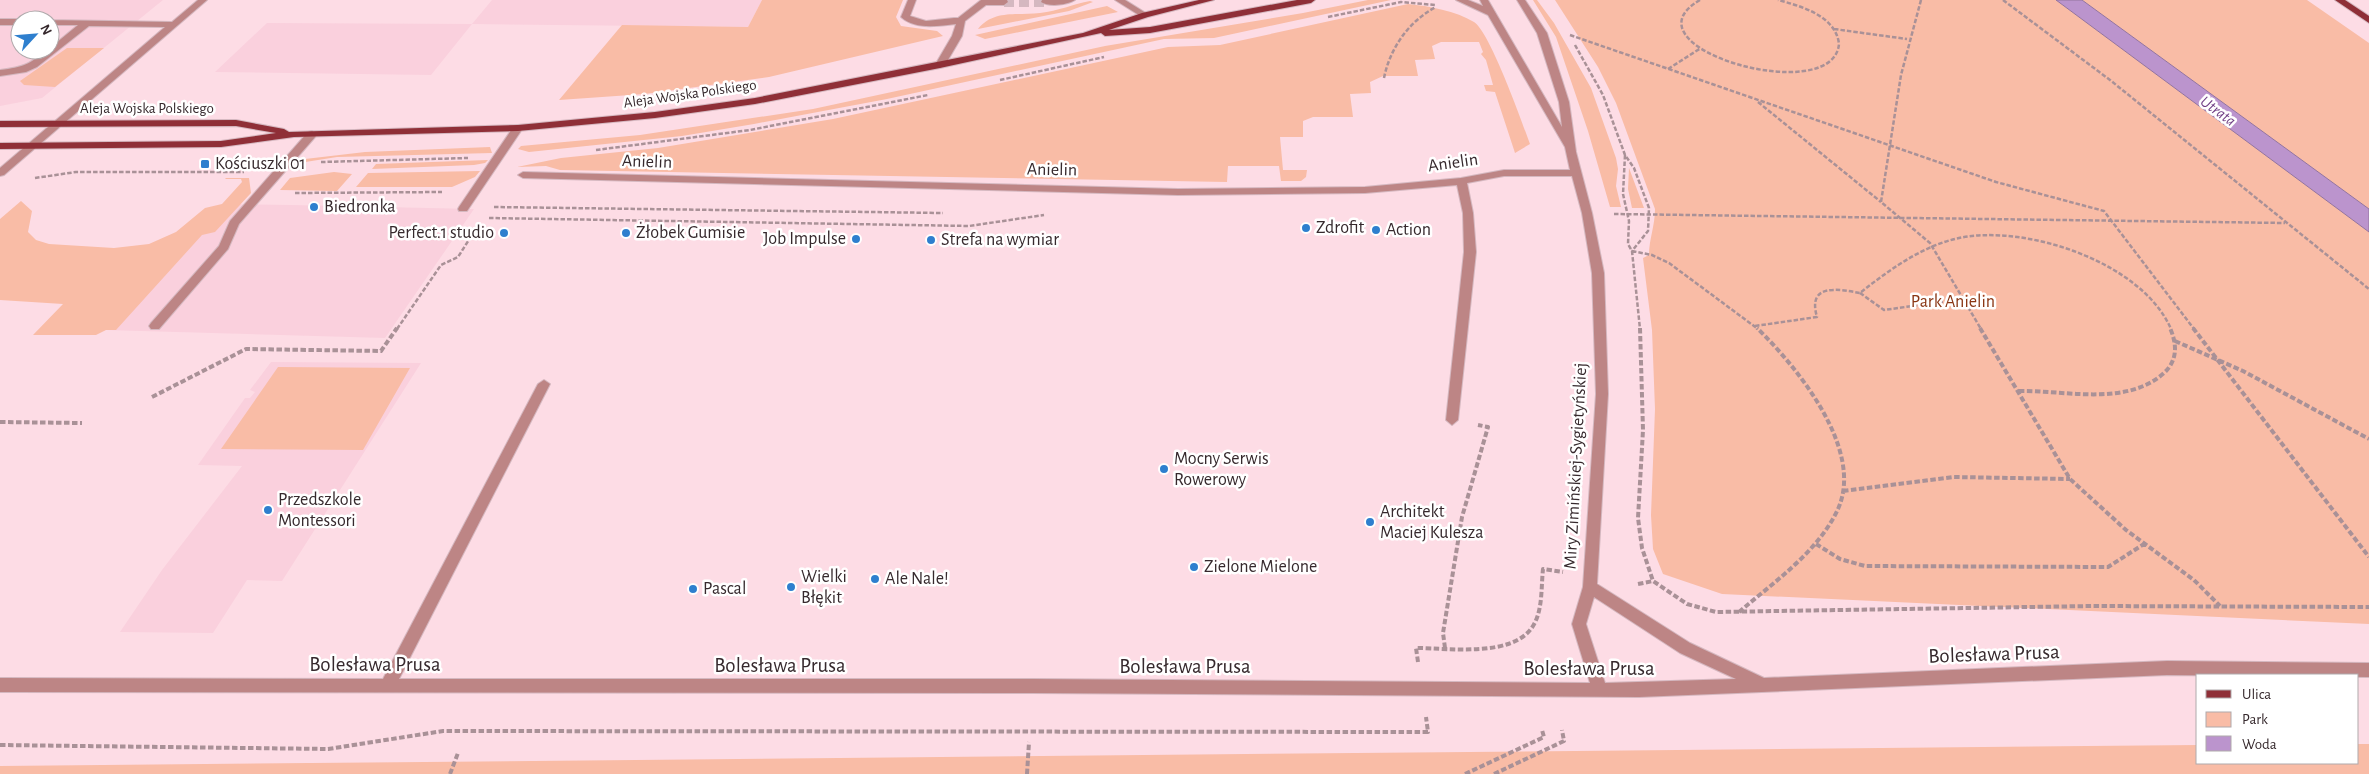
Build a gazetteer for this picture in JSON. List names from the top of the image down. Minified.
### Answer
{"streets":{"main road":["Aleja Wojska Polskiego"],"street":["Anielin","Miry Zimińskiej-Sygietyńskiej","Bolesława Prusa"]},"crossings":[["Anielin","Miry Zimińskiej-Sygietyńskiej"],["Miry Zimińskiej-Sygietyńskiej","Bolesława Prusa"]],"water":["Utrata"],"parks":["Park Anielin"],"places":{"transit":["Kościuszki 01"],"other":["Biedronka","Zdrofit","Action","Perfect.1 studio","Żłobek Gumisie","Job Impulse","Strefa na wymiar","Mocny Serwis Rowerowy","Przedszkole Montessori","Architekt Maciej Kulesza","Zielone Mielone","Ale Nale!","Wielki Błękit","Pascal"]},"legend":["Ulica","Park","Woda"],"north":"top right"}
